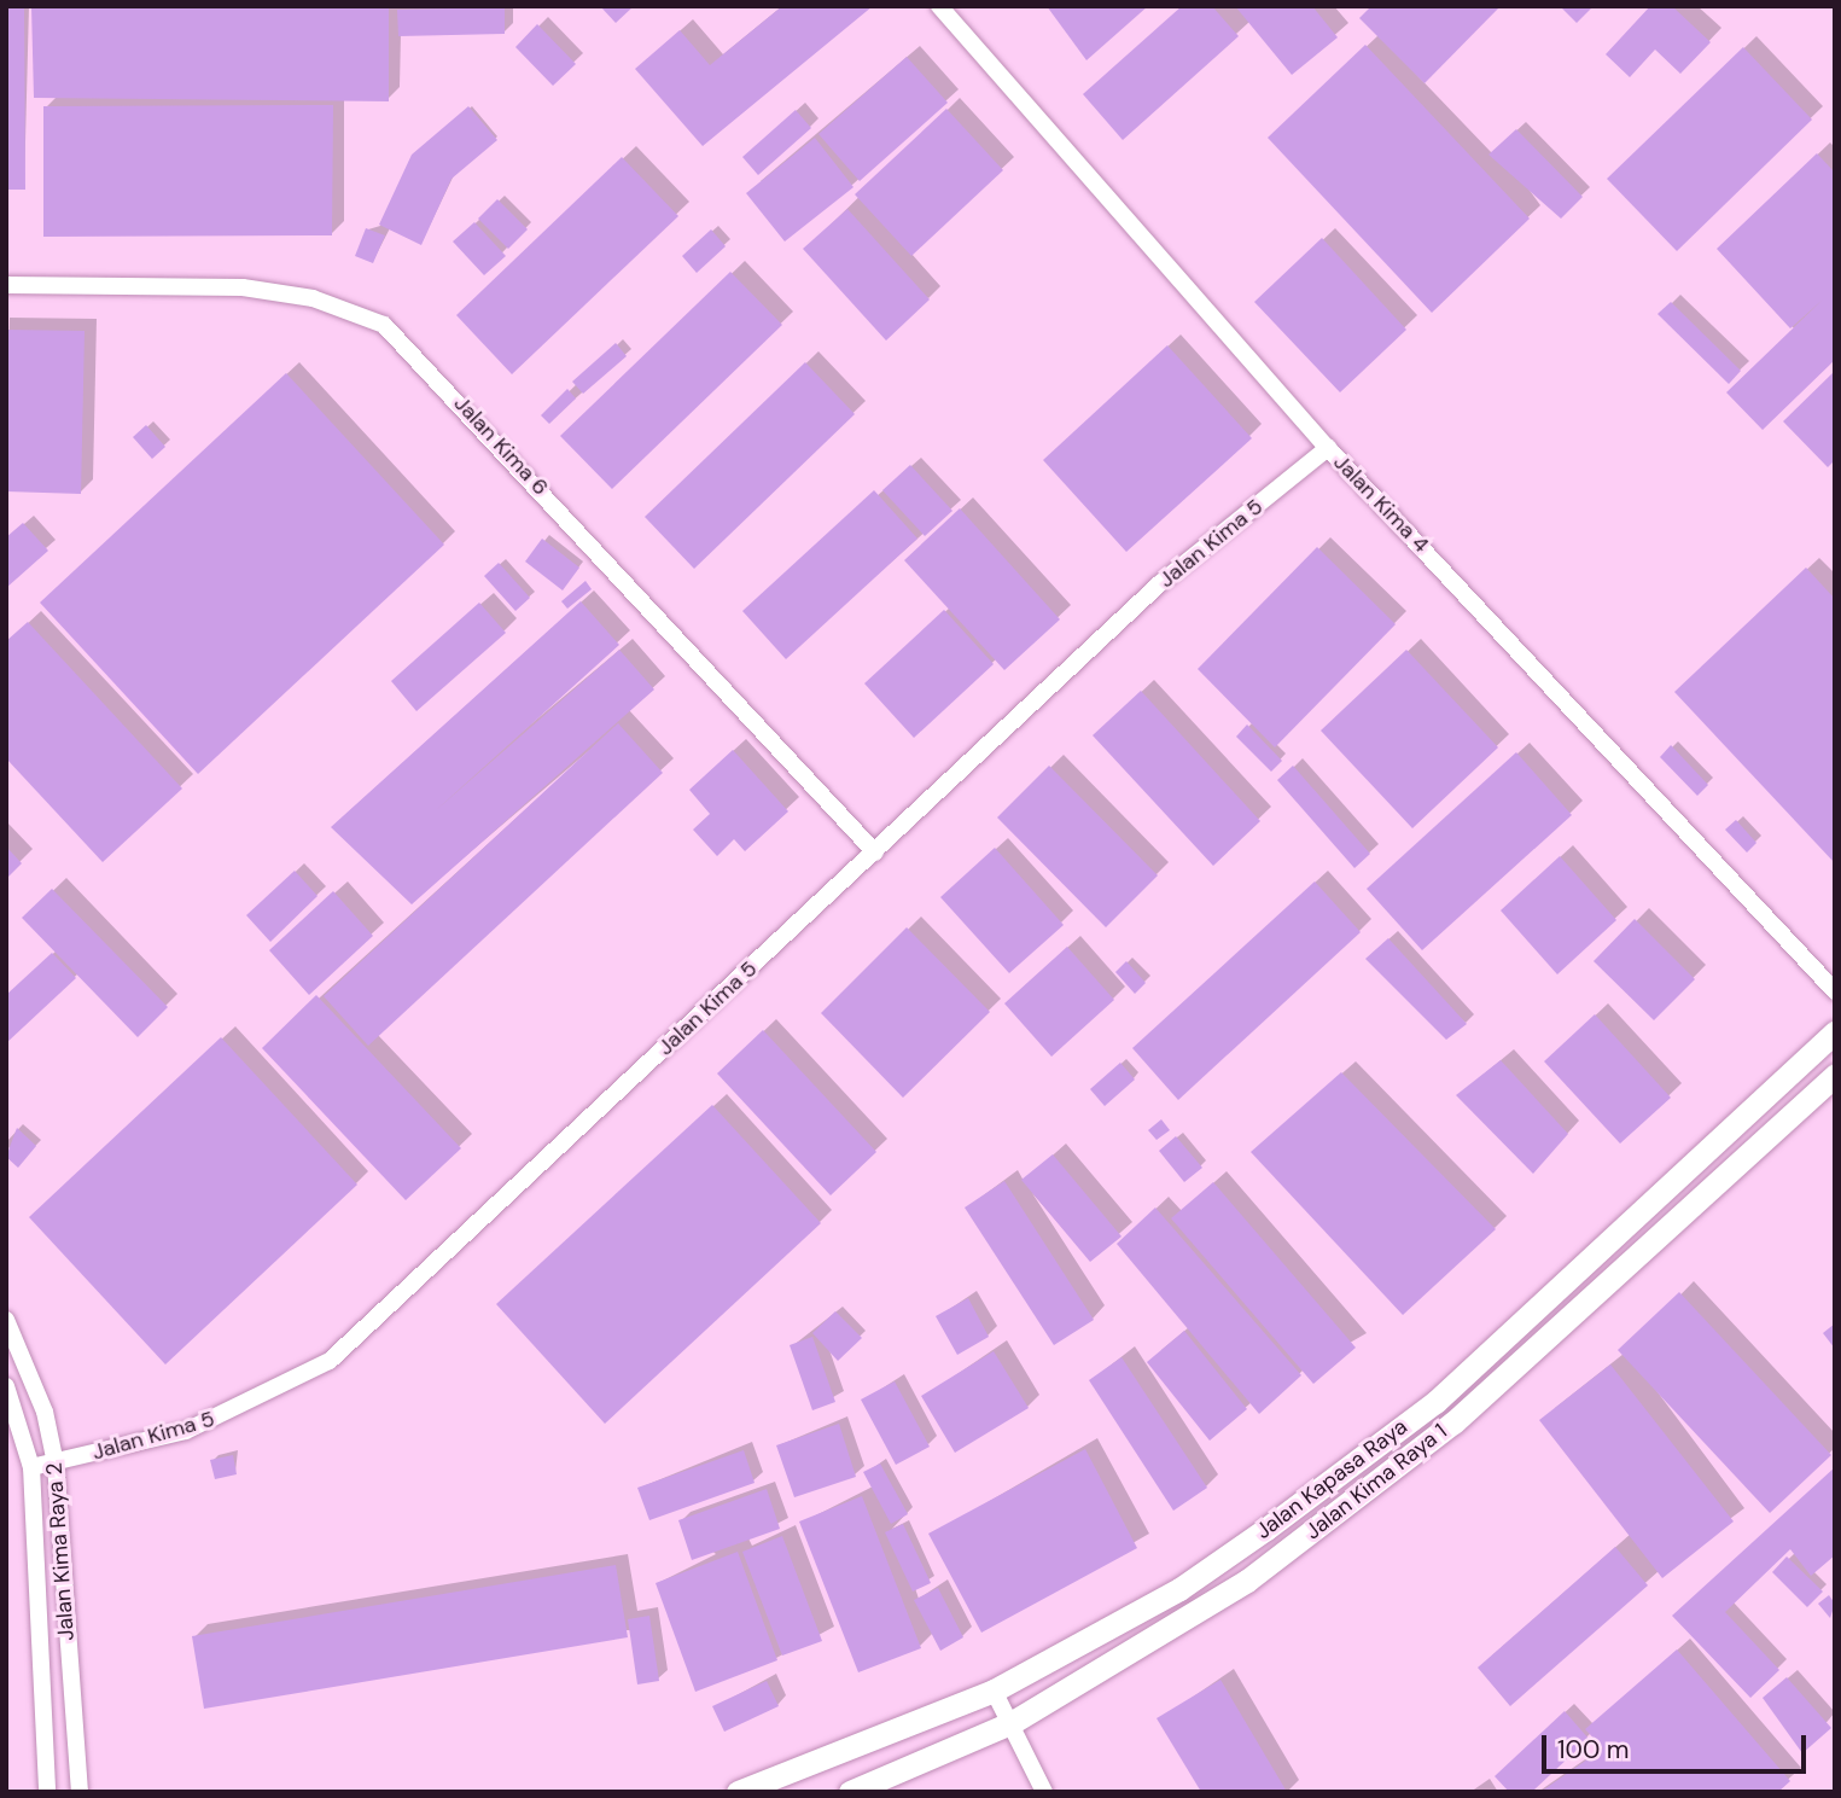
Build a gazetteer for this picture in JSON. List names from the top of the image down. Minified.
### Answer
{"streets":{"main road":["Jalan Kapasa Raya","Jalan Kima Raya 1"],"street":["Jalan Kima 6","Jalan Kima 4","Jalan Kima 5","Jalan Kima Raya 2"]},"crossings":[["Jalan Kima 6","Jalan Kima 5"],["Jalan Kima 4","Jalan Kima 5"],["Jalan Kima 5","Jalan Kima Raya 2"]],"scale_bar":"100 m"}
